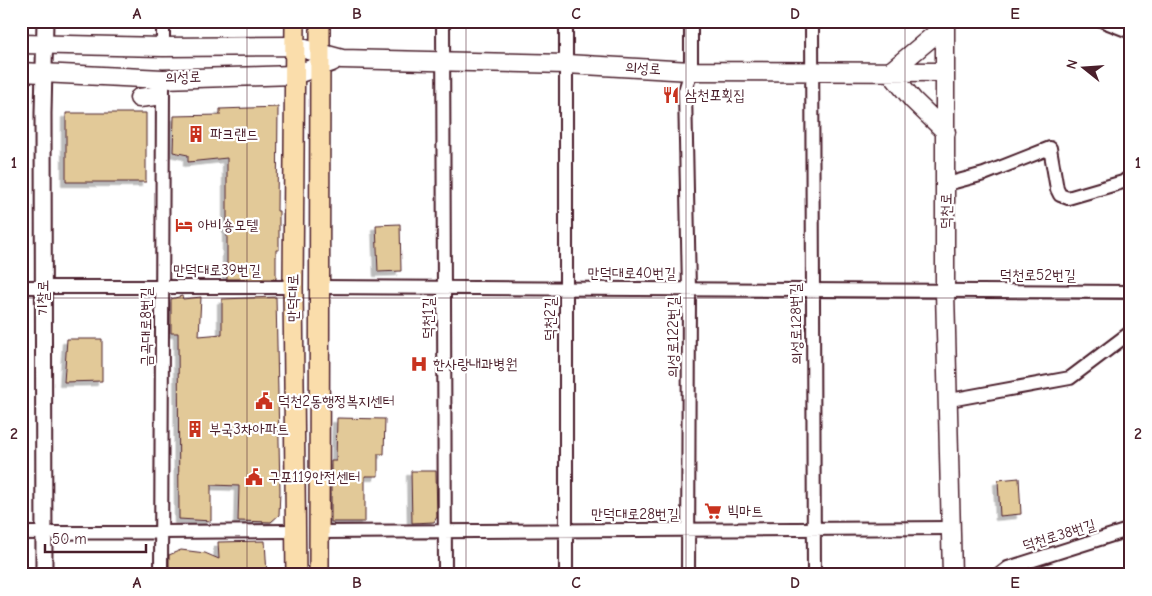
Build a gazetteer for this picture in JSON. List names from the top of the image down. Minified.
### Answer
{"streets":{"main road":["의성로","덕천로","만덕대로"],"street":["만덕대로39번길","만덕대로40번길","덕천로52번길","기찰로","덕천1길","덕천2길","의성로128번길","금곡대로8번길","의성로122번길","만덕대로28번길","덕천로38번길"]},"crossings":[["의성로","덕천로"],["의성로","기찰로"],["의성로","만덕대로"],["의성로","덕천1길"],["의성로","덕천2길"],["의성로","의성로128번길"],["의성로","금곡대로8번길"],["의성로","의성로122번길"],["덕천로","만덕대로40번길"],["덕천로","덕천로52번길"],["덕천로","만덕대로28번길"],["만덕대로39번길","기찰로"],["만덕대로39번길","만덕대로"],["만덕대로39번길","금곡대로8번길"],["만덕대로40번길","덕천로52번길"],["만덕대로40번길","만덕대로"],["만덕대로40번길","덕천1길"],["만덕대로40번길","덕천2길"],["만덕대로40번길","의성로128번길"],["만덕대로40번길","의성로122번길"],["만덕대로","만덕대로28번길"],["덕천1길","만덕대로28번길"],["덕천2길","만덕대로28번길"],["의성로128번길","만덕대로28번길"],["의성로122번길","만덕대로28번길"]],"places":{"restaurant":["삼천포횟집"],"building":["파크랜드","부국3차아파트"],"hotel":["아비숑모텔"],"hospital":["한사랑내과병원"],"public building":["덕천2동행정복지센터","구포119안전센터"],"supermarket":["빅마트"]},"scale_bar":"50 m","north":"left","grid":{"columns":["A","B","C","D","E"],"rows":["1","2"]}}
